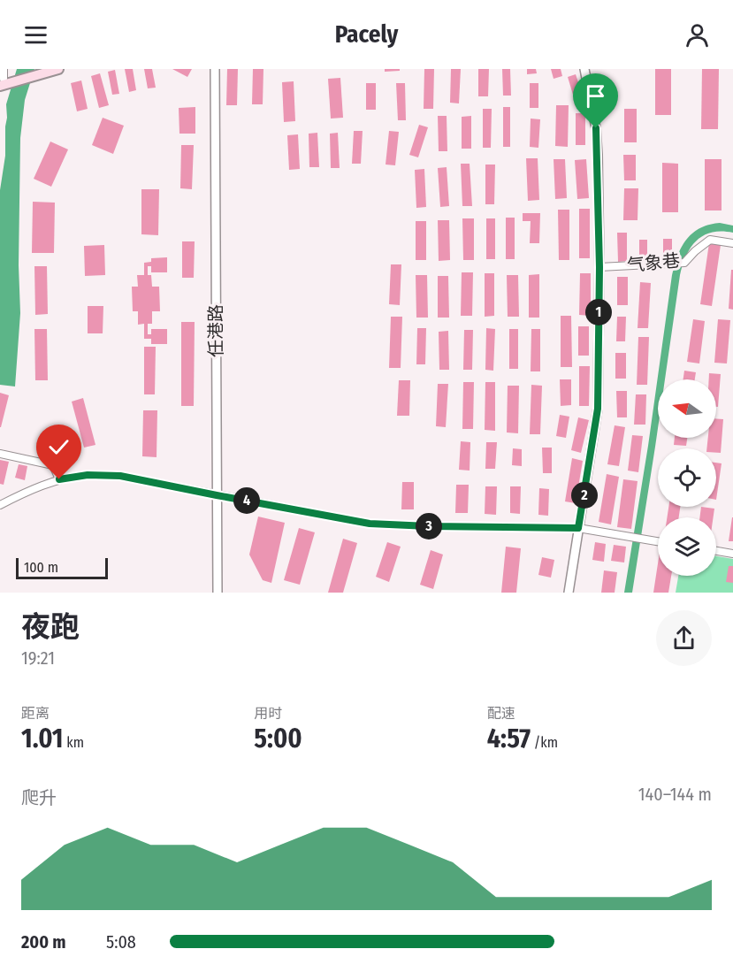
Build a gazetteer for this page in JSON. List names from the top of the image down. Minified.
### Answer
{"streets":{"street":["气象巷","任港路"]},"scale_bar":"100 m","north":"left","page":{"header":"Pacely","pins":["1","2","4","3"],"scale":"100 m","heading":["夜跑","19:21"],"stats":[["距离","1.01 km"],["用时","5:00"],["配速","4:57 /km"]],"chart":["爬升","140–144 m"],"list":[{"name":"200 m","note":"5:08"}]}}
